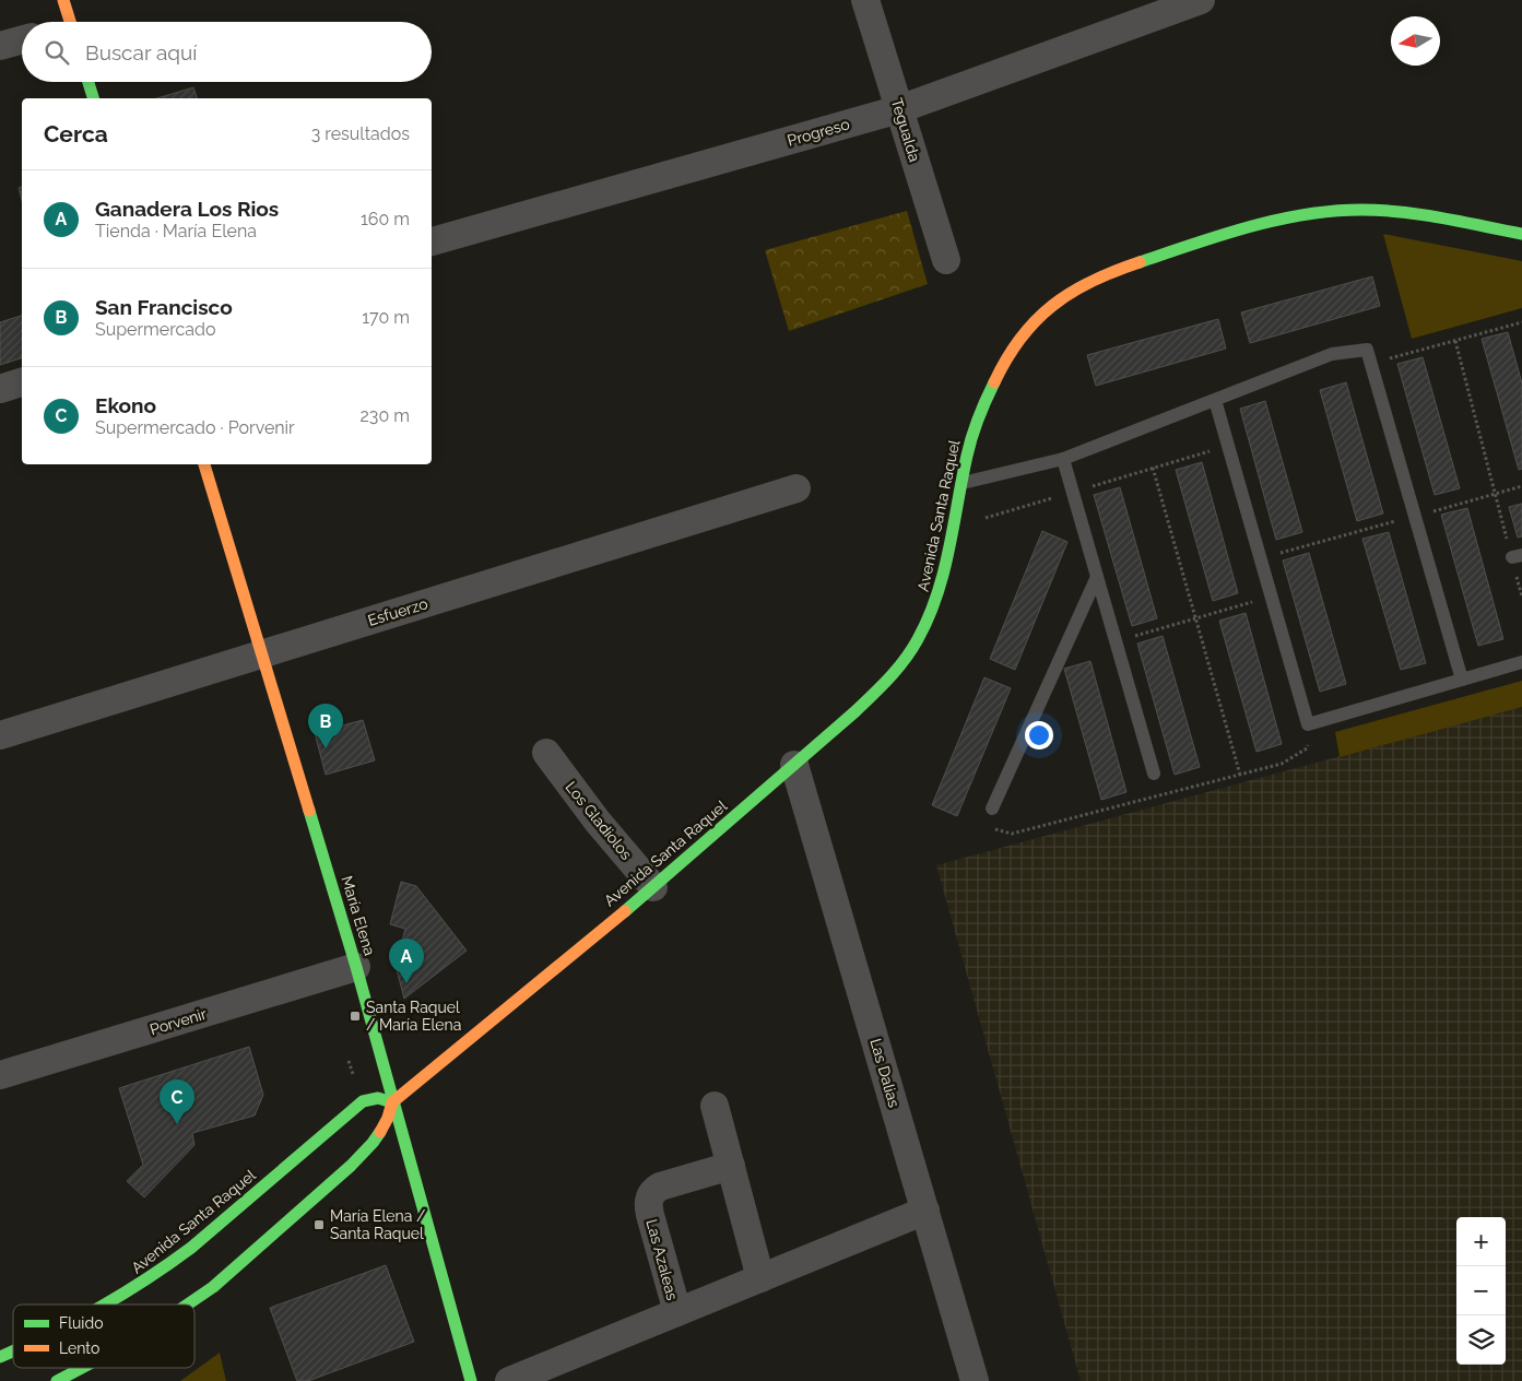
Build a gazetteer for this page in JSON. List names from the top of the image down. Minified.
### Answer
{"streets":{"main road":["Avenida Santa Raquel","María Elena"],"street":["Tegualda","Progreso","Esfuerzo","Los Gladiolos","Porvenir","Las Dalias","Las Azaleas"]},"crossings":[["Tegualda","Progreso"],["Avenida Santa Raquel","Los Gladiolos"],["Avenida Santa Raquel","María Elena"],["Avenida Santa Raquel","Las Dalias"],["Esfuerzo","María Elena"],["María Elena","Porvenir"],["Las Dalias","Las Azaleas"]],"places":{"transit":["Santa Raquel / María Elena","María Elena / Santa Raquel"]},"legend":["Fluido","Lento"],"north":"left","page":{"search":"Buscar aquí","heading":["Cerca","3 resultados"],"list":[{"mark":"A","name":"Ganadera Los Rios","note":"Tienda · María Elena","value":"160 m"},{"mark":"B","name":"San Francisco","note":"Supermercado","value":"170 m"},{"mark":"C","name":"Ekono","note":"Supermercado · Porvenir","value":"230 m"}],"pins":["B","A","C"],"map_buttons":["+","−"]}}
